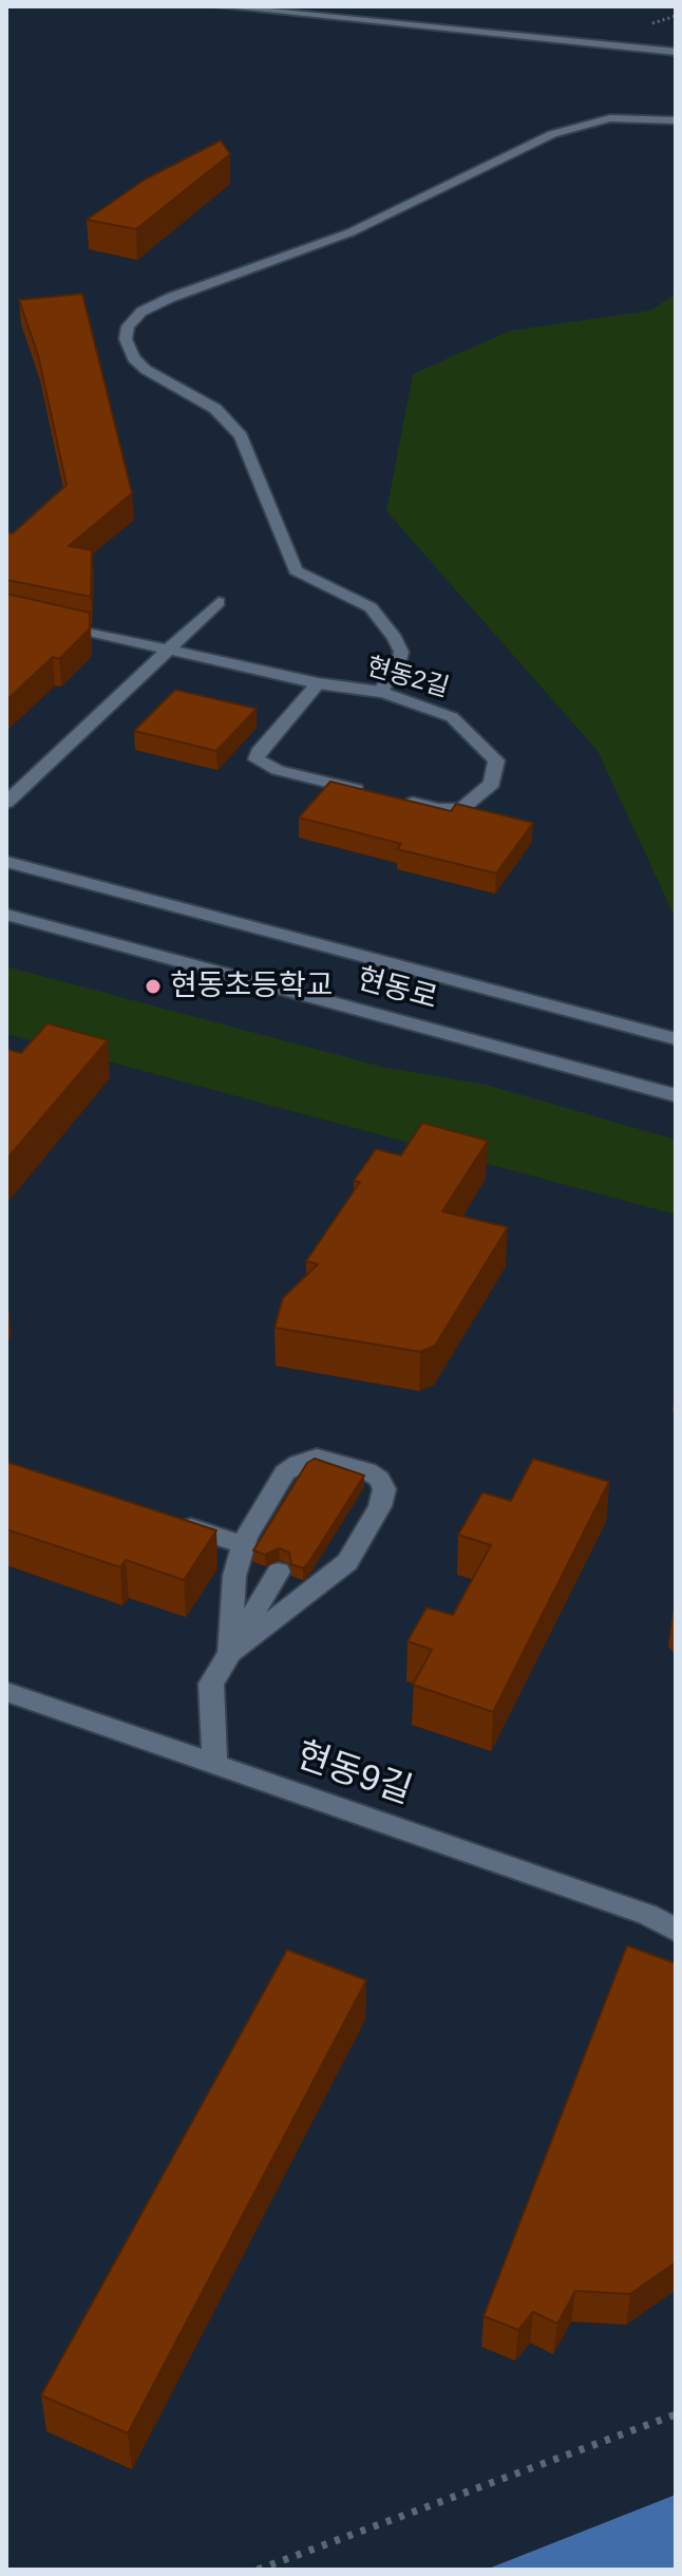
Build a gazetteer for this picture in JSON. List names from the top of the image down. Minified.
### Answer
{"streets":{"street":["현동2길","현동로","현동9길"]},"places":["현동초등학교"]}
